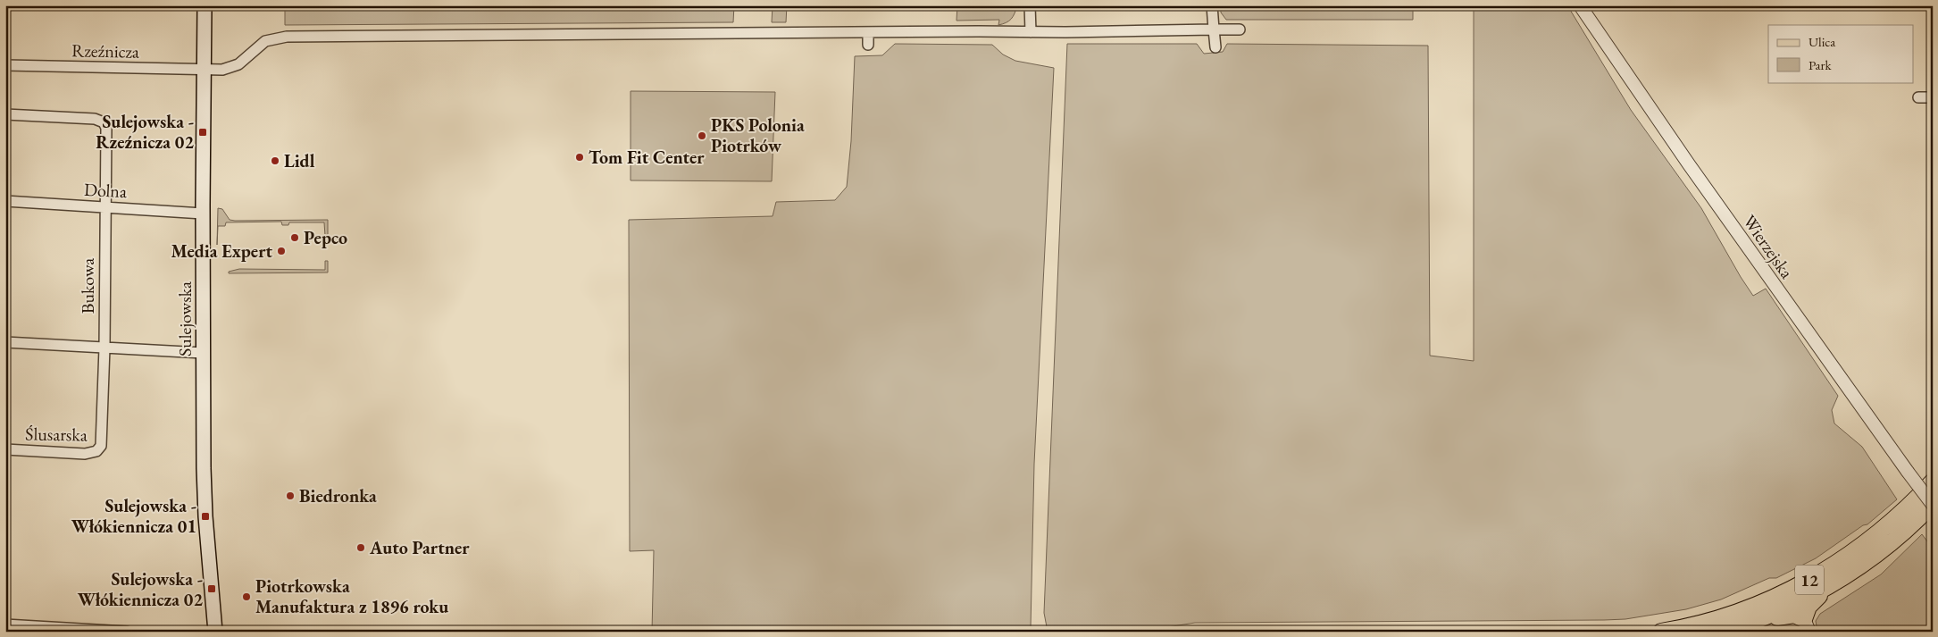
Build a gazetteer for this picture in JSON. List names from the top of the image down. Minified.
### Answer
{"streets":{"main road":["Sulejowska","12"],"street":["Rzeźnicza","Dolna","Wierzejska","Bukowa","Ślusarska"]},"crossings":[["Rzeźnicza","Sulejowska"],["Dolna","Bukowa"],["Dolna","Sulejowska"],["Wierzejska","12"],["Bukowa","Ślusarska"]],"places":{"transit":["Sulejowska - Rzeźnicza 02","Sulejowska - Włókiennicza 01","Sulejowska - Włókiennicza 02"],"other":["PKS Polonia Piotrków","Tom Fit Center","Lidl","Pepco","Media Expert","Biedronka","Auto Partner","Piotrkowska Manufaktura z 1896 roku"]},"legend":["Ulica","Park"]}
